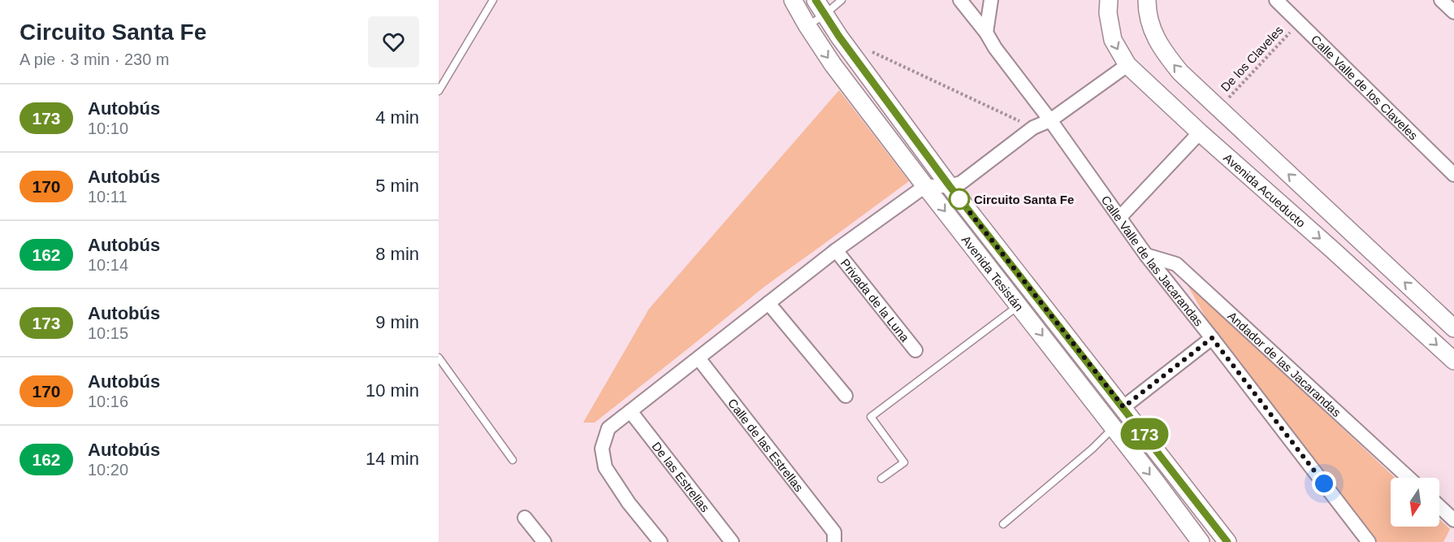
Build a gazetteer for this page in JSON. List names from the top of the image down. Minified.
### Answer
{"streets":{"street":["Calle Valle de los Claveles","Avenida Acueducto","Calle Valle de las Jacarandas","Avenida Tesistán","Privada de la Luna","Andador de las Jacarandas","Calle de las Estrellas","De las Estrellas"],"path":["De los Claveles"]},"crossings":[["De los Claveles","Calle Valle de los Claveles"],["Calle Valle de las Jacarandas","Andador de las Jacarandas"]],"places":["Circuito Santa Fe"],"lines":["bus line 173"],"north":"bottom","page":{"heading":["Circuito Santa Fe","A pie · 3 min · 230 m"],"on_map":"173","list":[{"mark":"173","name":"Autobús","note":"10:10","value":"4 min"},{"mark":"170","name":"Autobús","note":"10:11","value":"5 min"},{"mark":"162","name":"Autobús","note":"10:14","value":"8 min"},{"mark":"173","name":"Autobús","note":"10:15","value":"9 min"},{"mark":"170","name":"Autobús","note":"10:16","value":"10 min"},{"mark":"162","name":"Autobús","note":"10:20","value":"14 min"}]}}
